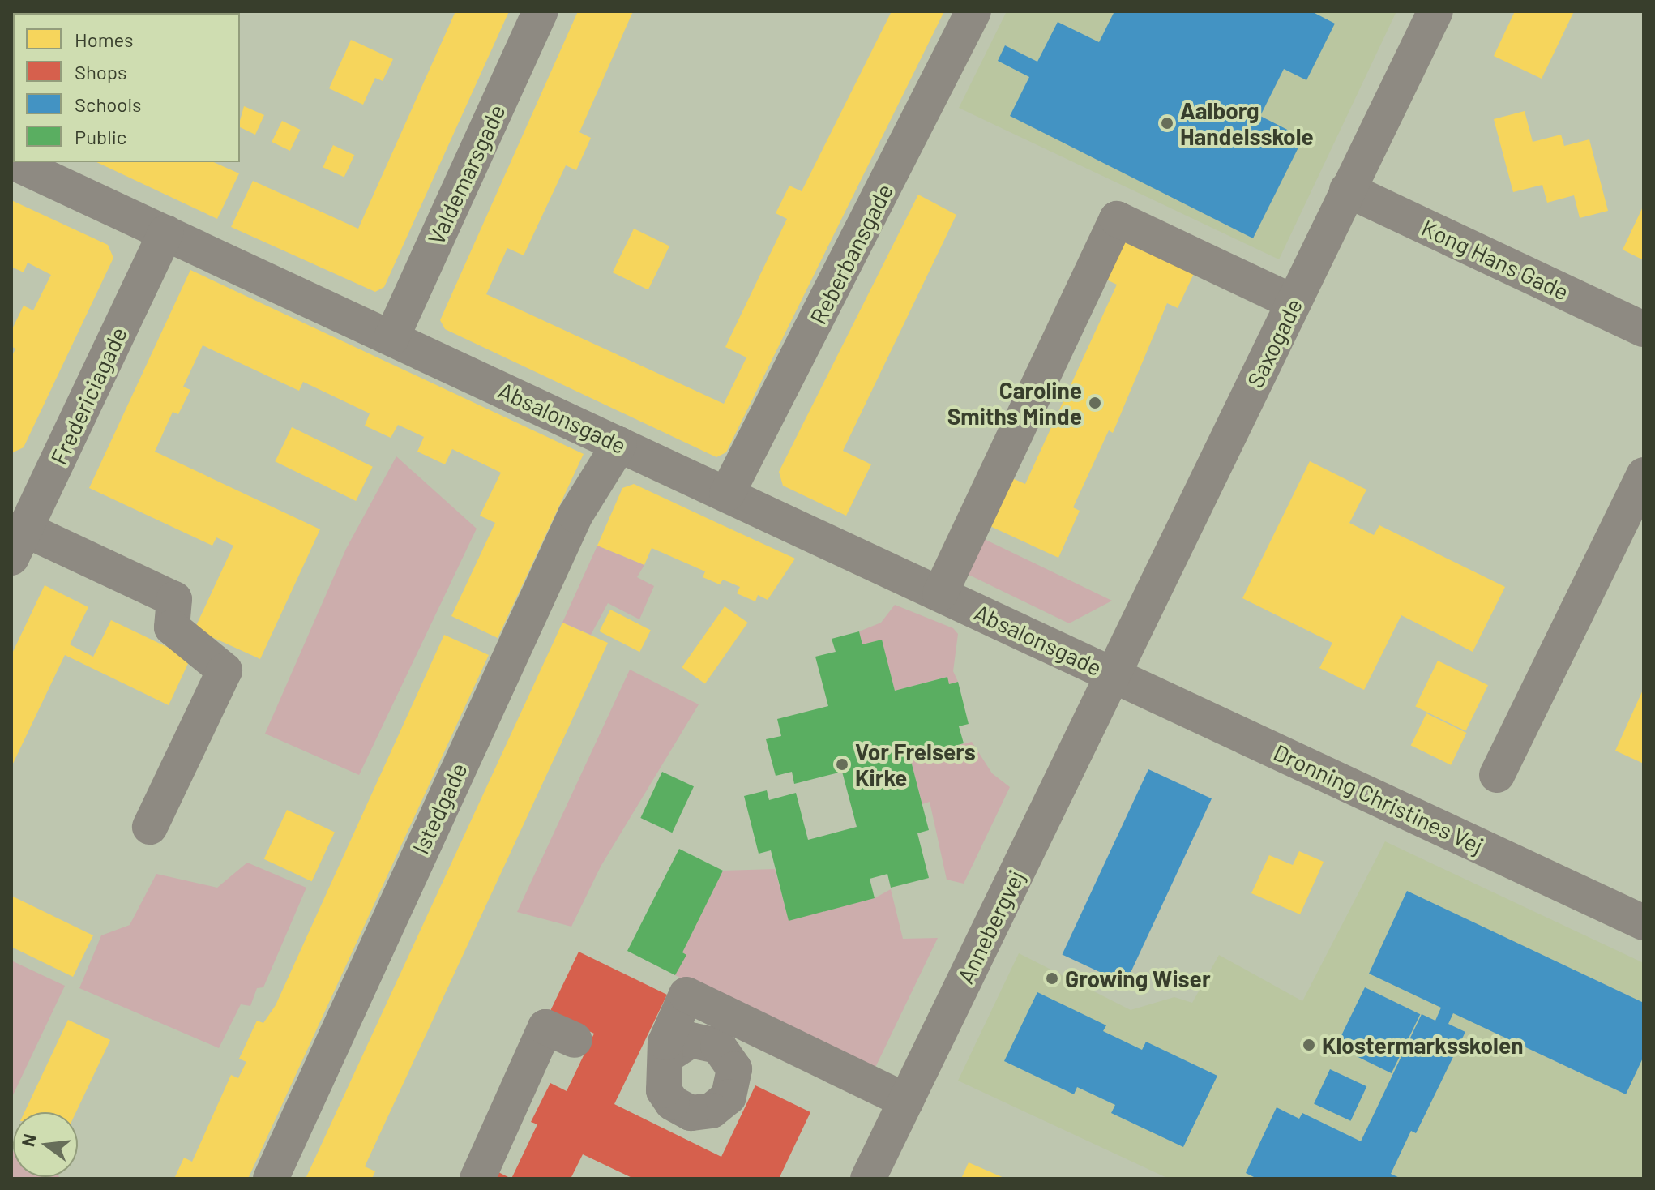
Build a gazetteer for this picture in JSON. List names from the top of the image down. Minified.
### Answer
{"streets":{"street":["Valdemarsgade","Reberbansgade","Kong Hans Gade","Saxogade","Fredericiagade","Absalonsgade","Dronning Christines Vej","Istedgade","Annebergvej"]},"crossings":[["Valdemarsgade","Absalonsgade"],["Reberbansgade","Absalonsgade"],["Kong Hans Gade","Saxogade"],["Saxogade","Absalonsgade"],["Saxogade","Dronning Christines Vej"],["Saxogade","Annebergvej"],["Fredericiagade","Absalonsgade"],["Absalonsgade","Dronning Christines Vej"],["Absalonsgade","Istedgade"],["Absalonsgade","Annebergvej"],["Dronning Christines Vej","Annebergvej"]],"places":["Aalborg Handelsskole","Caroline Smiths Minde","Vor Frelsers Kirke","Growing Wiser","Klostermarksskolen"],"legend":["Homes","Shops","Schools","Public"],"north":"left"}
